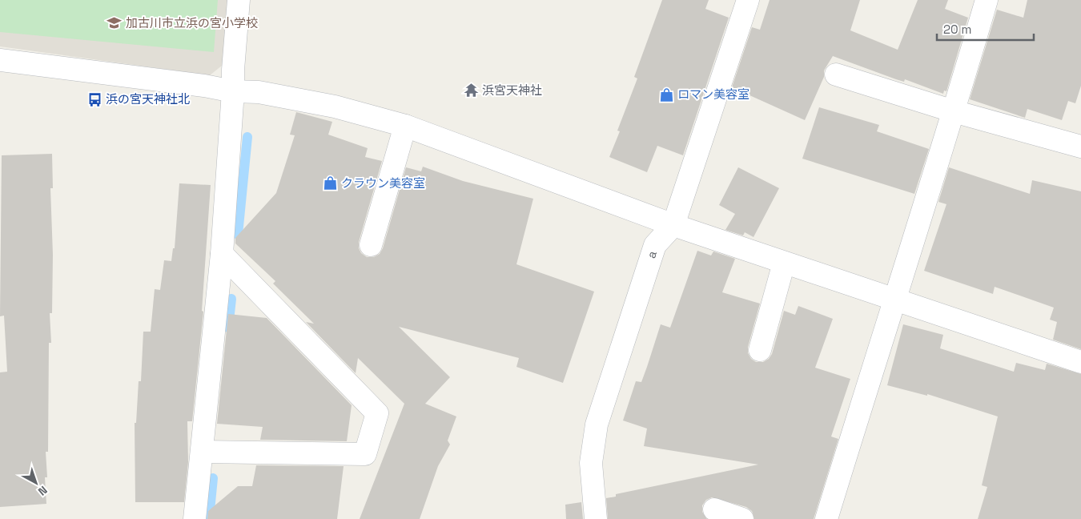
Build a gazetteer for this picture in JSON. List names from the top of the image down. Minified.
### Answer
{"streets":{"street":["a"]},"places":{"school or university":["加古川市立浜の宮小学校"],"temple":["浜宮天神社"],"shop":["ロマン美容室","クラウン美容室"],"bus stop":["浜の宮天神社北"]},"scale_bar":"20 m","north":"bottom right"}
